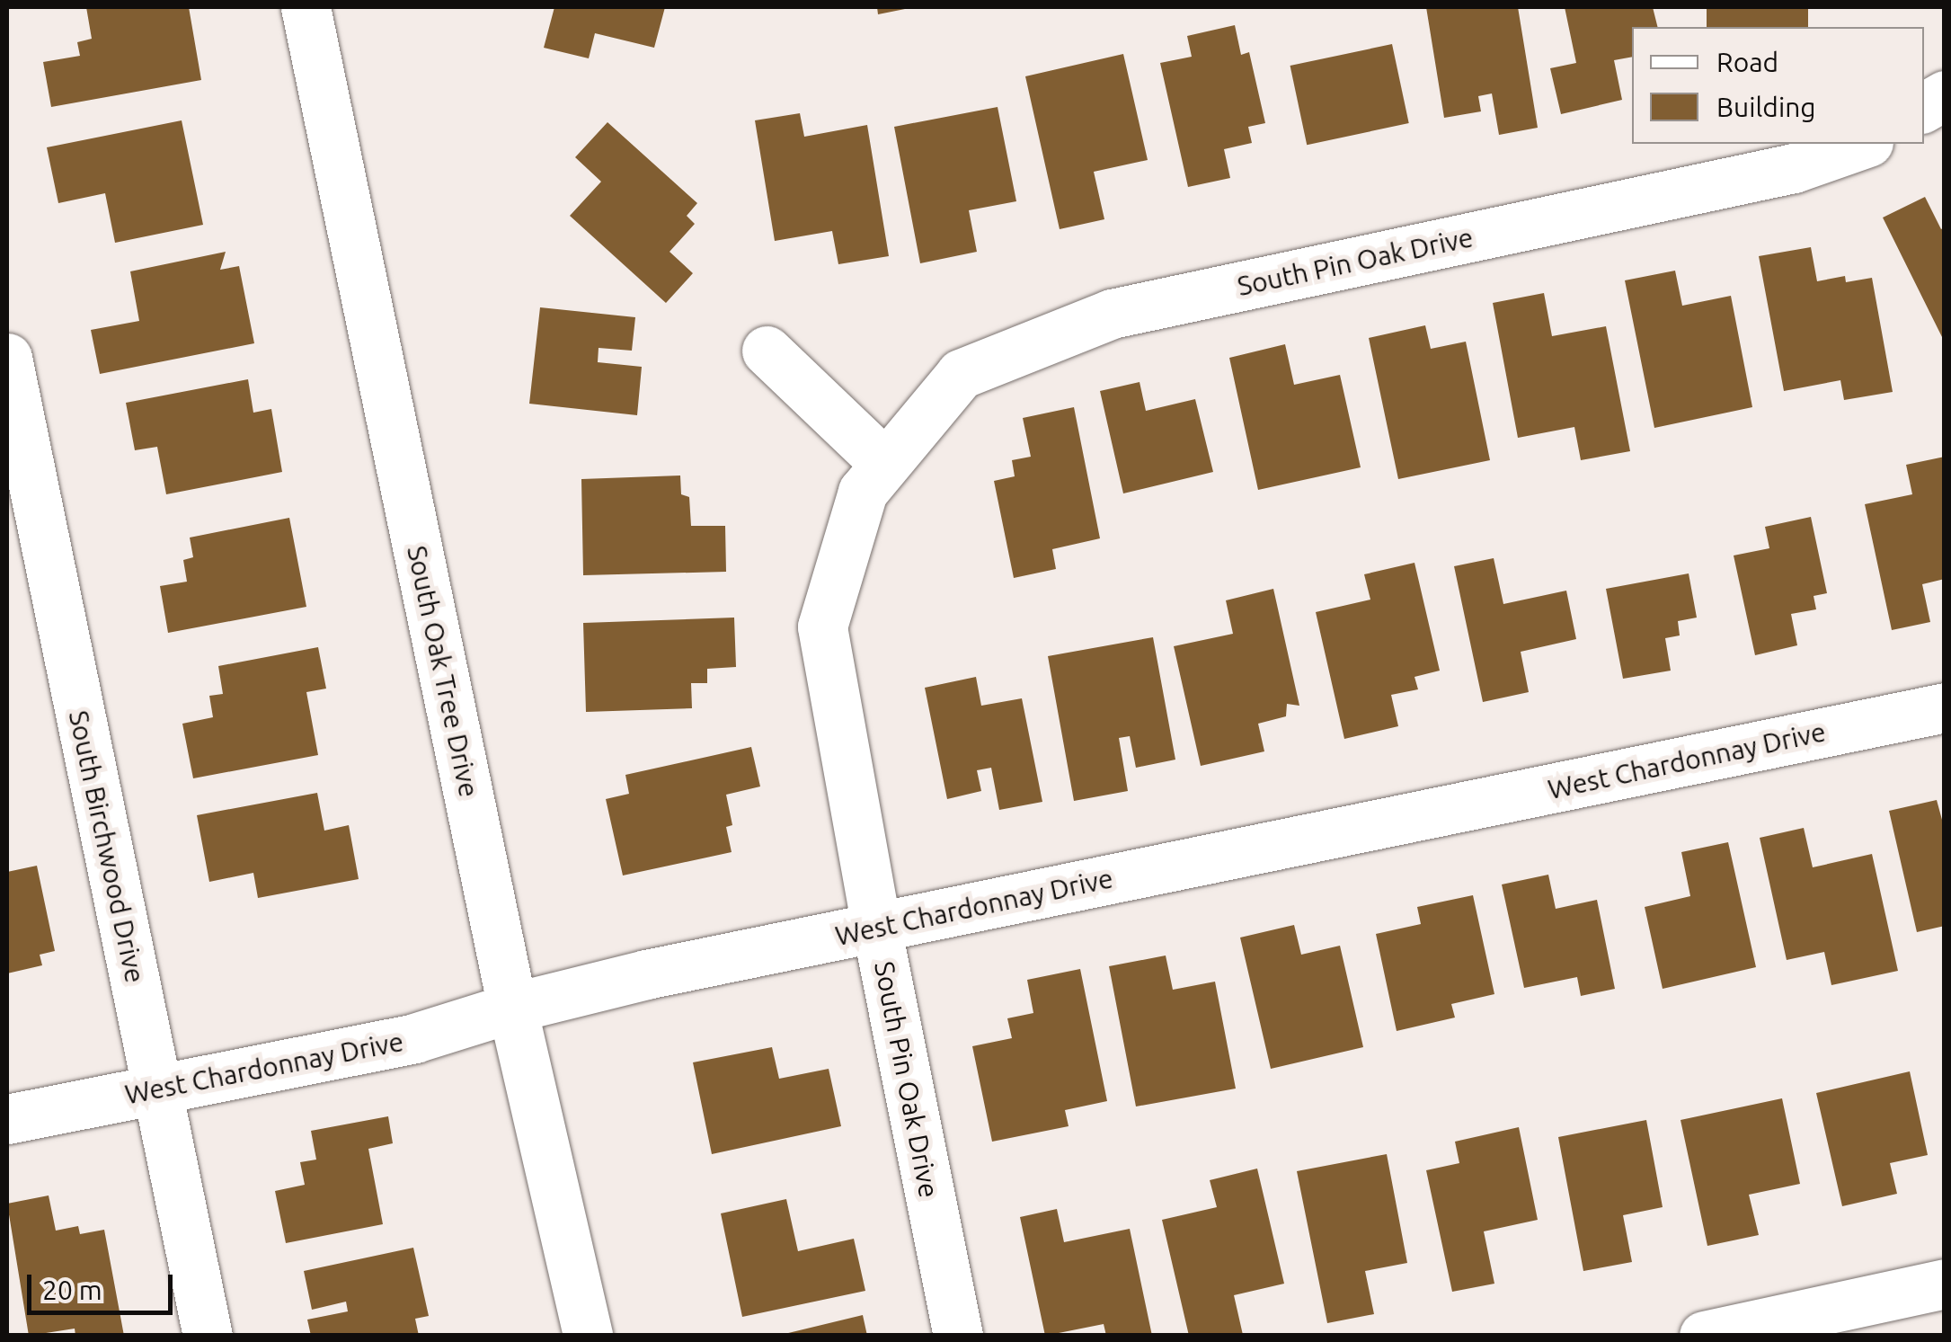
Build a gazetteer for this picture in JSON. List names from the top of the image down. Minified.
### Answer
{"streets":{"street":["South Pin Oak Drive","South Oak Tree Drive","West Chardonnay Drive","South Birchwood Drive"]},"crossings":[["South Pin Oak Drive","West Chardonnay Drive"],["South Oak Tree Drive","West Chardonnay Drive"],["West Chardonnay Drive","South Birchwood Drive"]],"legend":["Road","Building"],"scale_bar":"20 m"}
